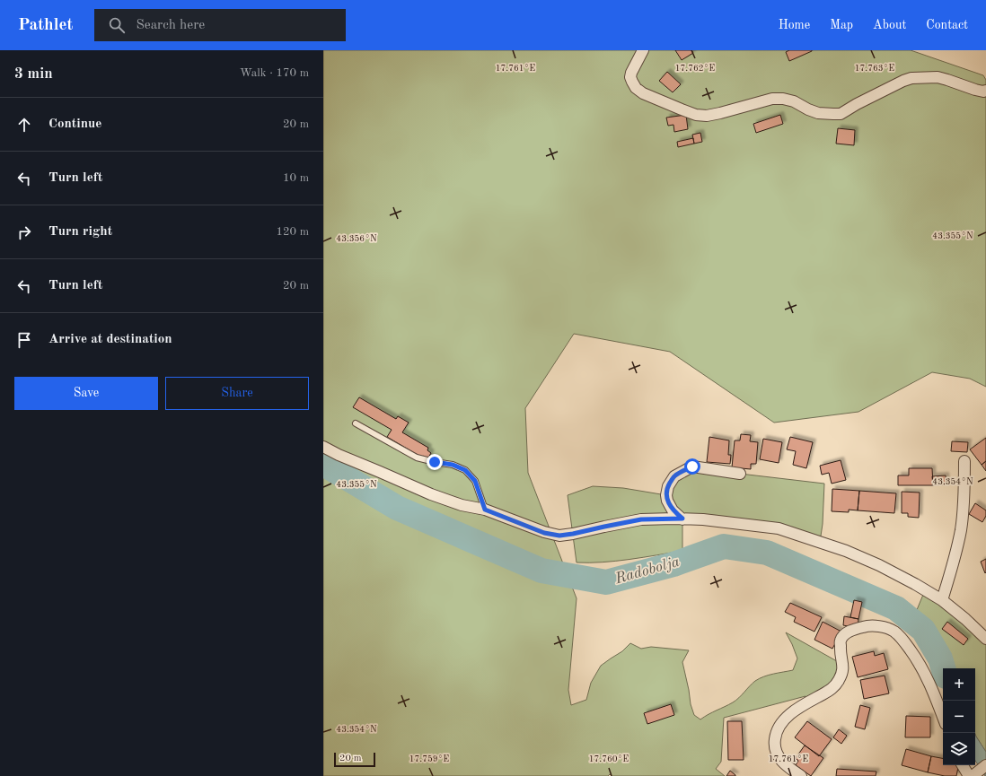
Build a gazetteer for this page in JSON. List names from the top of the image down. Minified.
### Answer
{"water":["Radobolja"],"scale_bar":"20 m","page":{"header":"Pathlet","search":"Search here","nav":["Home","Map","About","Contact"],"heading":["3 min","Walk · 170 m"],"list":[["Continue","20 m"],["Turn left","10 m"],["Turn right","120 m"],["Turn left","20 m"],"Arrive at destination"],"buttons":["Save","Share"],"map_buttons":["+","−"],"scale":"20 m"},"coordinates":["17.763°E","17.761°E","17.762°E","43.355°N","43.356°N","43.354°N","17.759°E","17.760°E"]}
